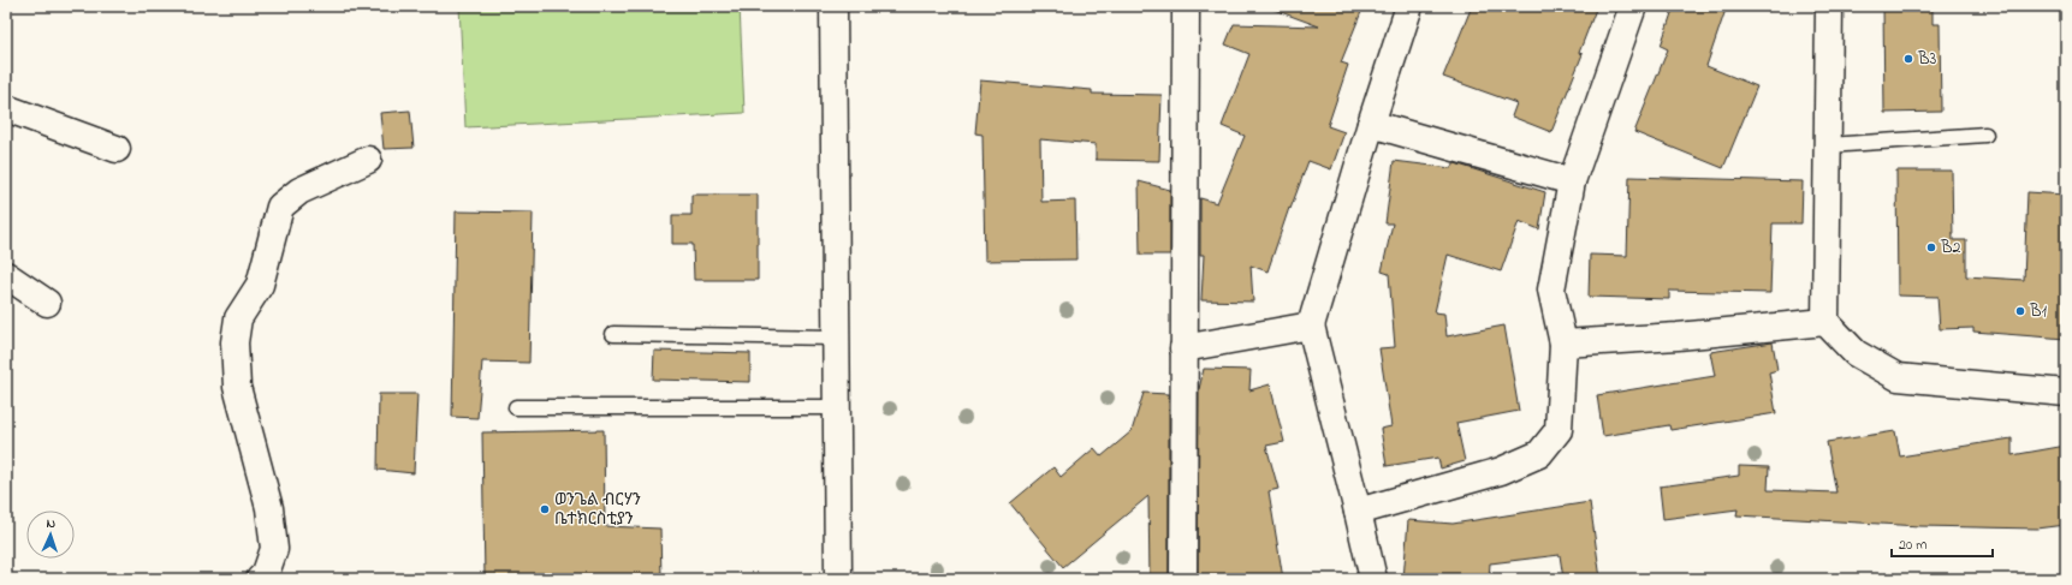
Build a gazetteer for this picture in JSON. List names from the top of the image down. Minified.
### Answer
{"places":["B3","B2","B1","ወንጌል ብርሃን ቤተክርስቲያን"],"scale_bar":"20 m","north":"top"}
